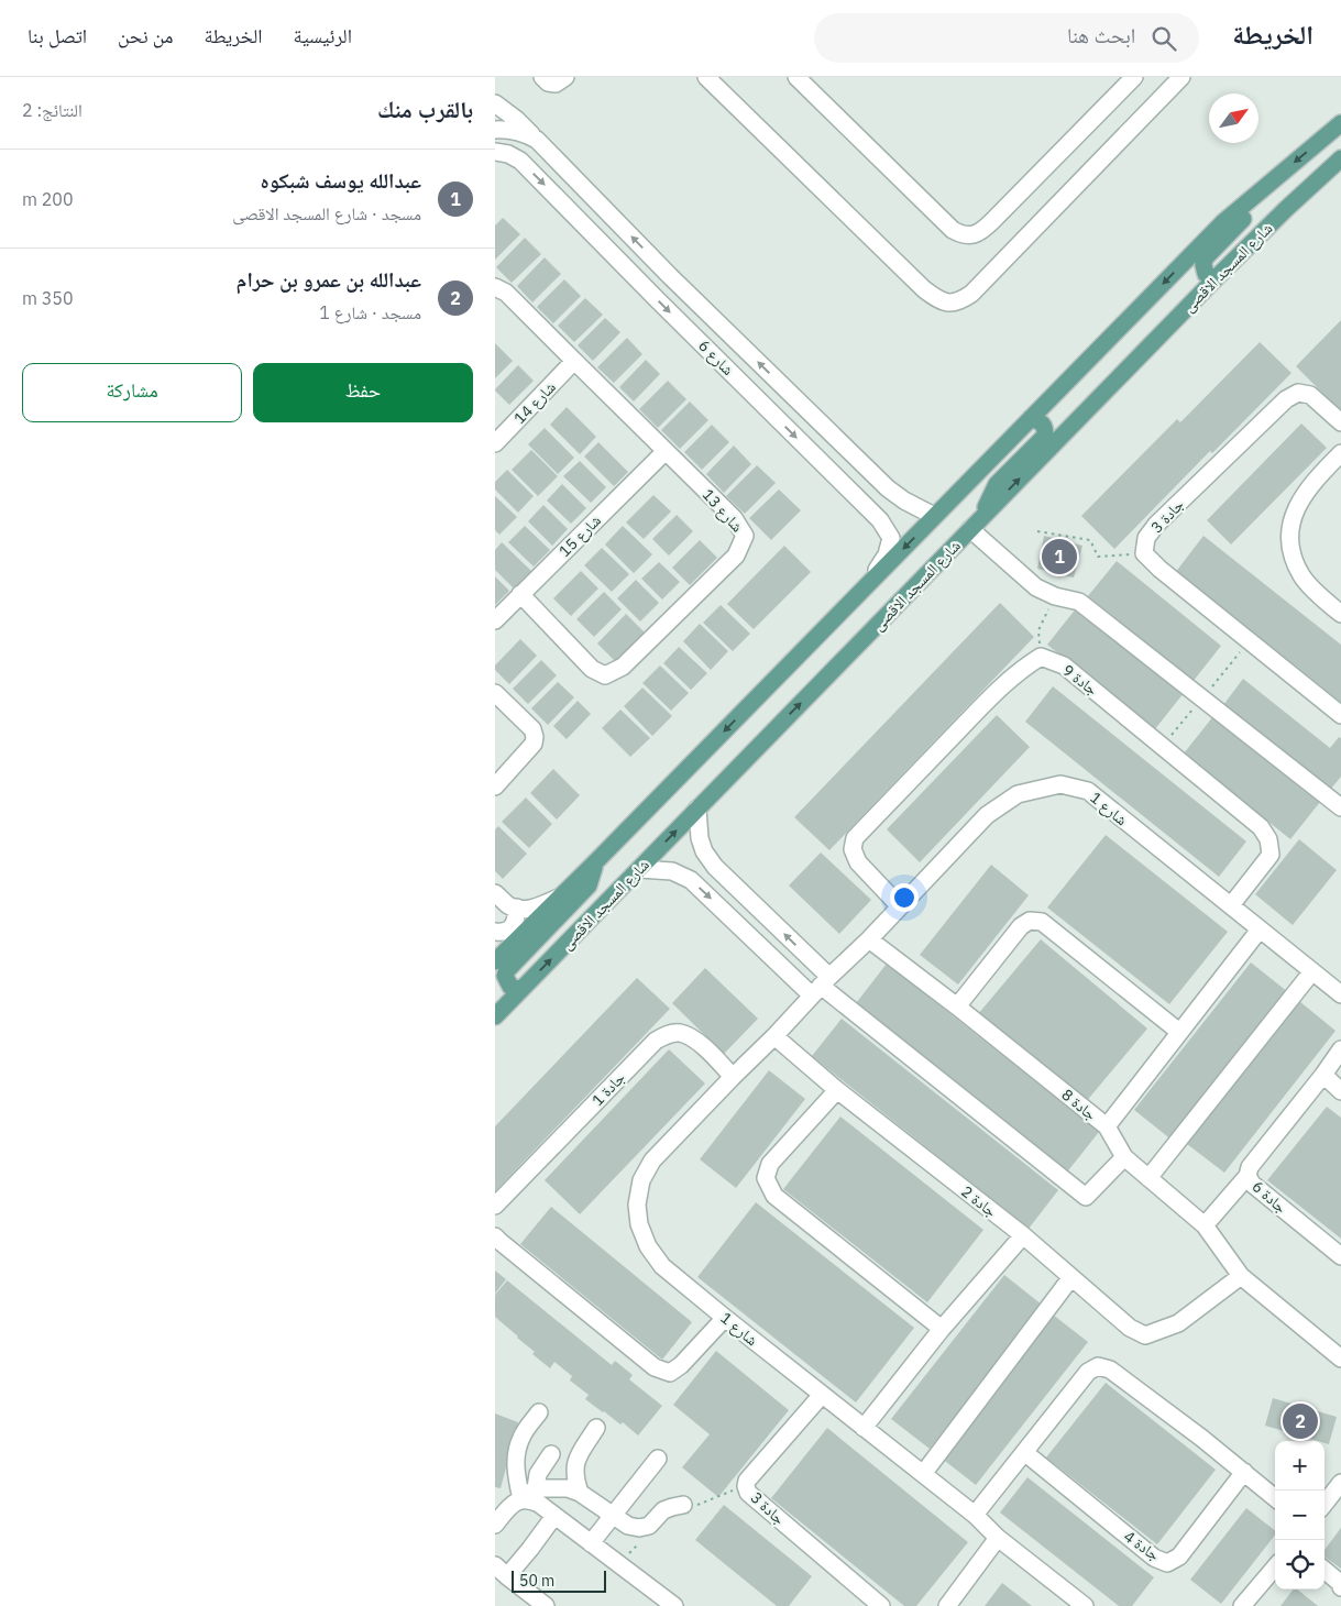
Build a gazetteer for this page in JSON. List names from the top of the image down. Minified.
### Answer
{"streets":{"main road":["شارع المسجد الاقصى"],"street":["شارع 6","شارع 14","شارع 13","جادة 3","شارع 15","جادة 9","شارع 1","جادة 1","جادة 8","جادة 6","جادة 2","جادة 4"]},"crossings":[["شارع 14","شارع 13"],["شارع 13","شارع 15"],["جادة 3","شارع 1"],["جادة 9","شارع 1"],["شارع 1","جادة 1"],["شارع 1","جادة 8"],["شارع 1","جادة 2"]],"scale_bar":"50 m","north":"top right","page":{"header":"الخريطة","search":"ابحث هنا","nav":["الرئيسية","الخريطة","من نحن","اتصل بنا"],"heading":["بالقرب منك","النتائج: 2"],"list":[{"mark":"1","name":"عبدالله يوسف شبكوه","note":"مسجد · شارع المسجد الاقصى","value":"200 m"},{"mark":"2","name":"عبدالله بن عمرو بن حرام","note":"مسجد · شارع 1","value":"350 m"}],"buttons":["حفظ","مشاركة"],"pins":["1","2"],"map_buttons":["+","−"],"scale":"50 m"}}
